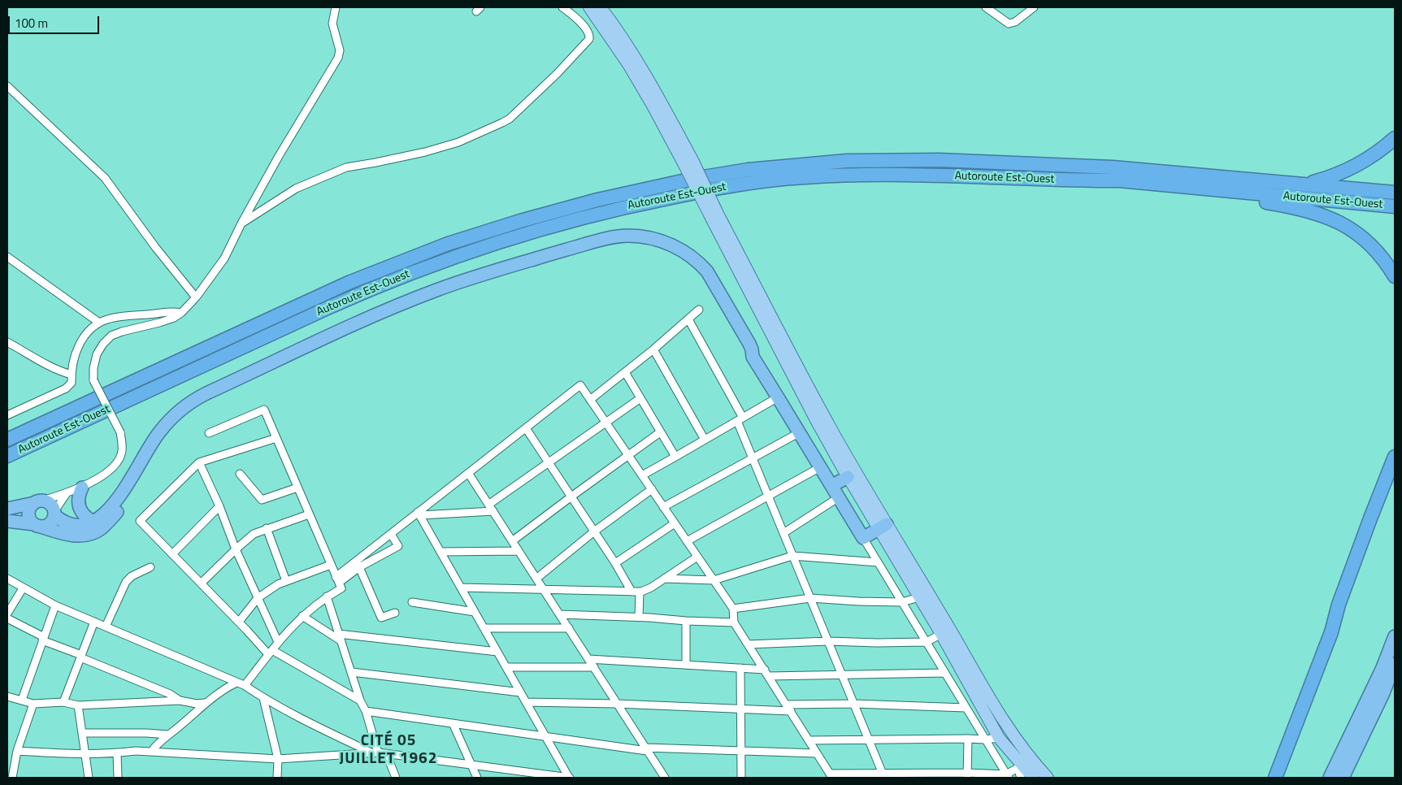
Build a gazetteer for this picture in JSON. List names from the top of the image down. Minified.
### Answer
{"streets":{"highway":["Autoroute Est-Ouest"]},"districts":["CITÉ 05 JUILLET 1962"],"scale_bar":"100 m"}
